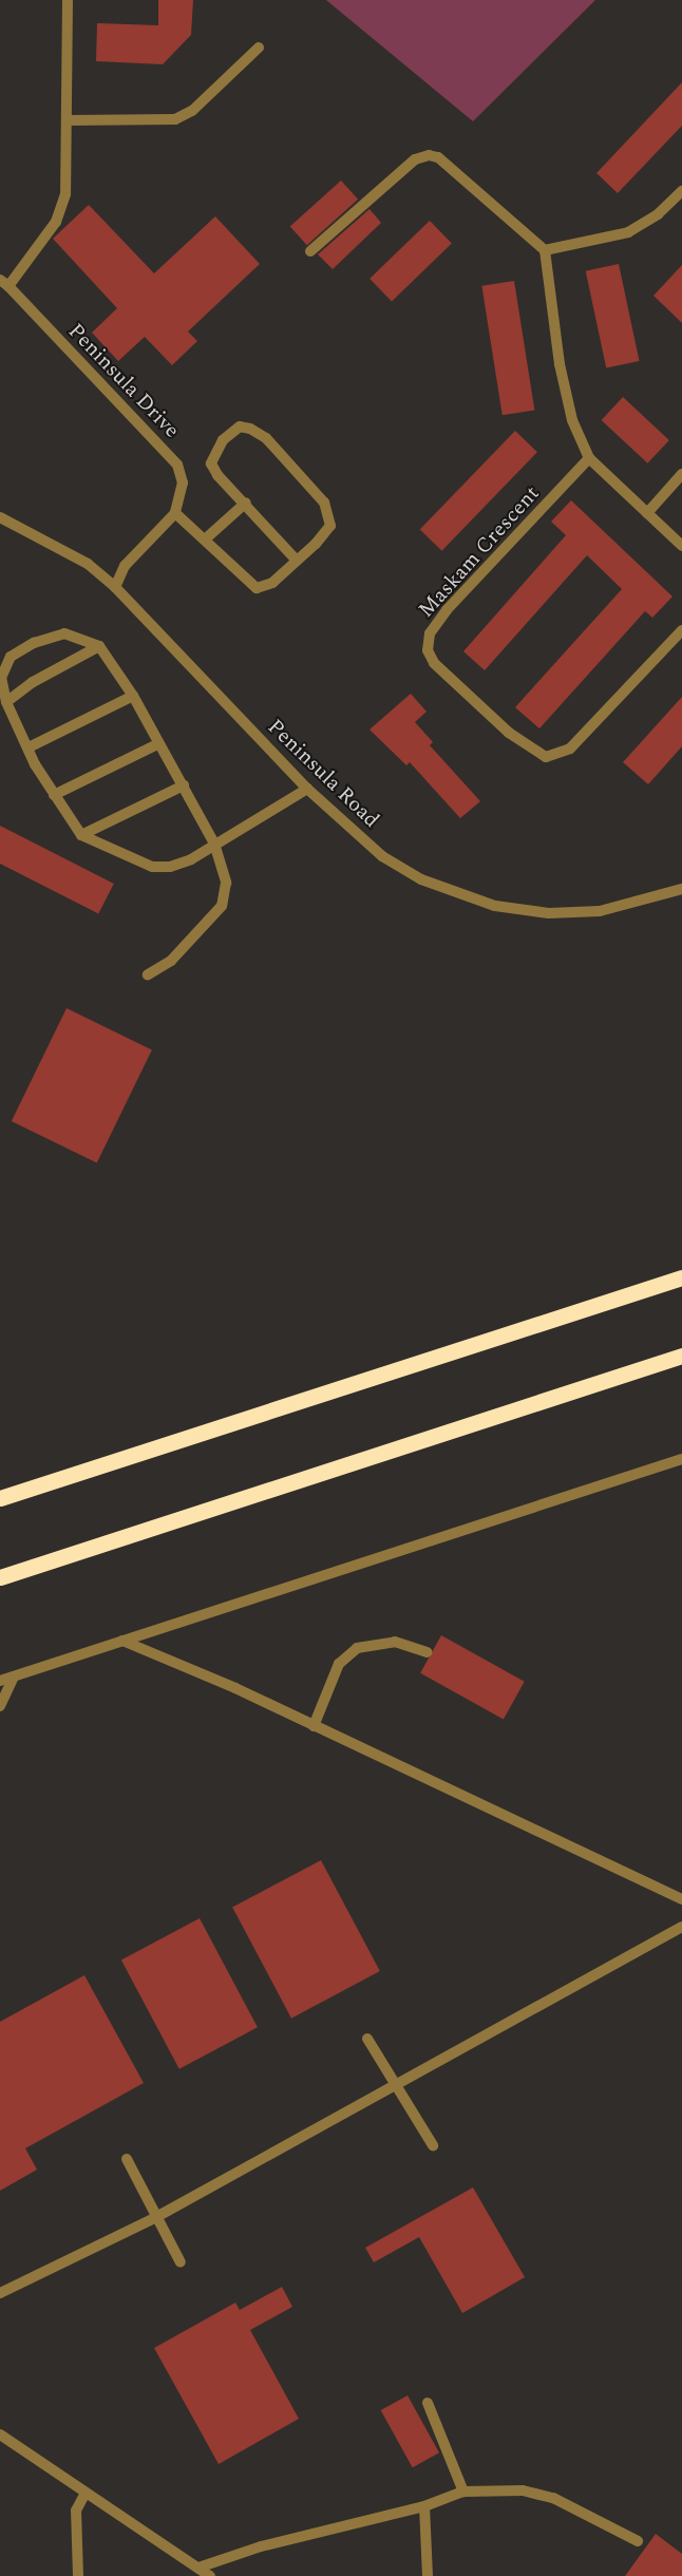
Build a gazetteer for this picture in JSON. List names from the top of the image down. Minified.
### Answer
{"streets":{"street":["Peninsula Drive","Maskam Crescent","Peninsula Road"]}}
